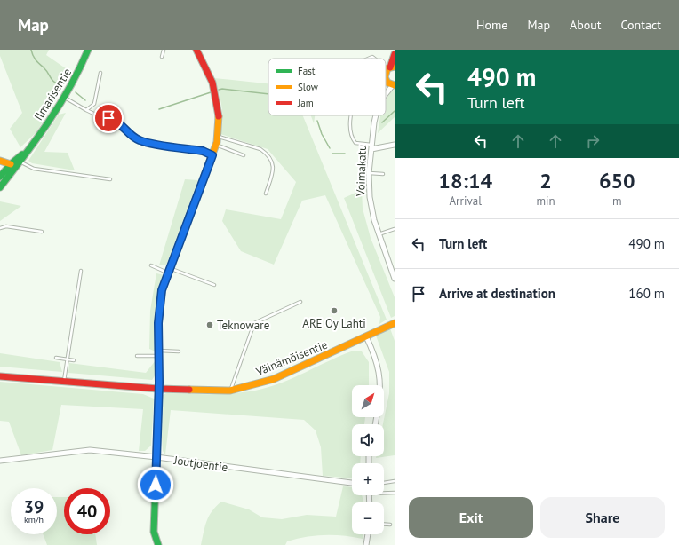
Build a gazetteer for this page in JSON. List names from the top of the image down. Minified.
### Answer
{"streets":{"street":["Ilmarisentie","Voimakatu","Väinämöisentie","Joutjoentie"]},"places":["ARE Oy Lahti","Teknoware"],"legend":["Fast","Slow","Jam"],"north":"top right","page":{"header":"Map","nav":["Home","Map","About","Contact"],"turn":["490 m","Turn left"],"eta":["18:14","Arrival","2","min","650","m"],"list":[{"name":"Turn left","value":"490 m"},{"name":"Arrive at destination","value":"160 m"}],"map_buttons":["+","−"],"speed":"39 km/h","limit":"40","buttons":["Exit","Share"]}}
